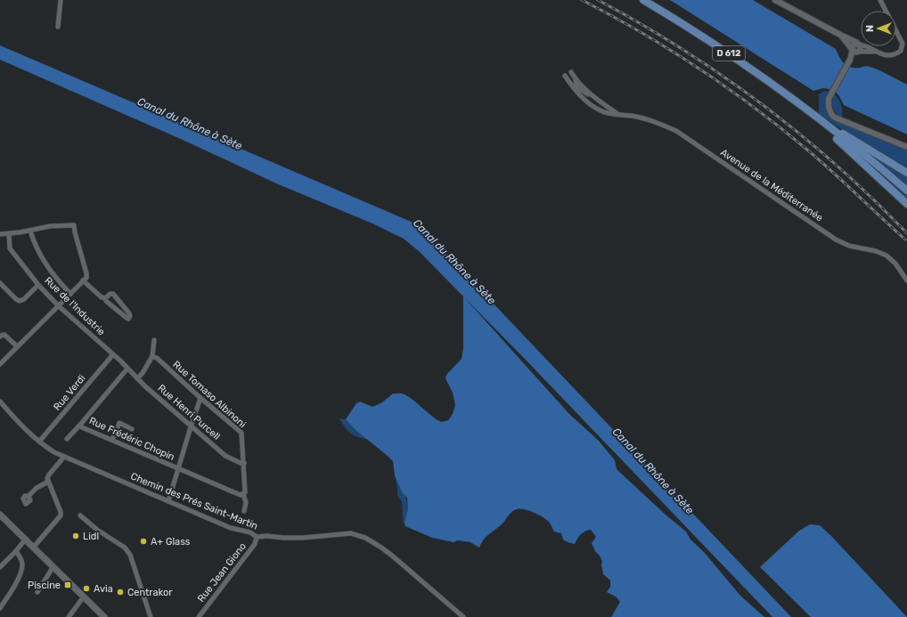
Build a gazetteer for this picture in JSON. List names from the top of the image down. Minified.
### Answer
{"streets":{"main road":["D 612"],"street":["Avenue de la Méditerranée","Rue de l'Industrie","Rue Verdi","Rue Tomaso Albinoni","Rue Henri Purcell","Rue Frédéric Chopin","Chemin des Prés Saint-Martin","Rue Jean Giono"]},"crossings":[["Rue de l'Industrie","Rue Verdi"],["Rue de l'Industrie","Rue Henri Purcell"],["Rue Verdi","Chemin des Prés Saint-Martin"],["Rue Tomaso Albinoni","Rue Henri Purcell"],["Chemin des Prés Saint-Martin","Rue Jean Giono"]],"water":["Canal du Rhône à Sète"],"places":{"other":["Lidl","A+ Glass","Avia","Centrakor"],"transit":["Piscine"]},"north":"left"}
